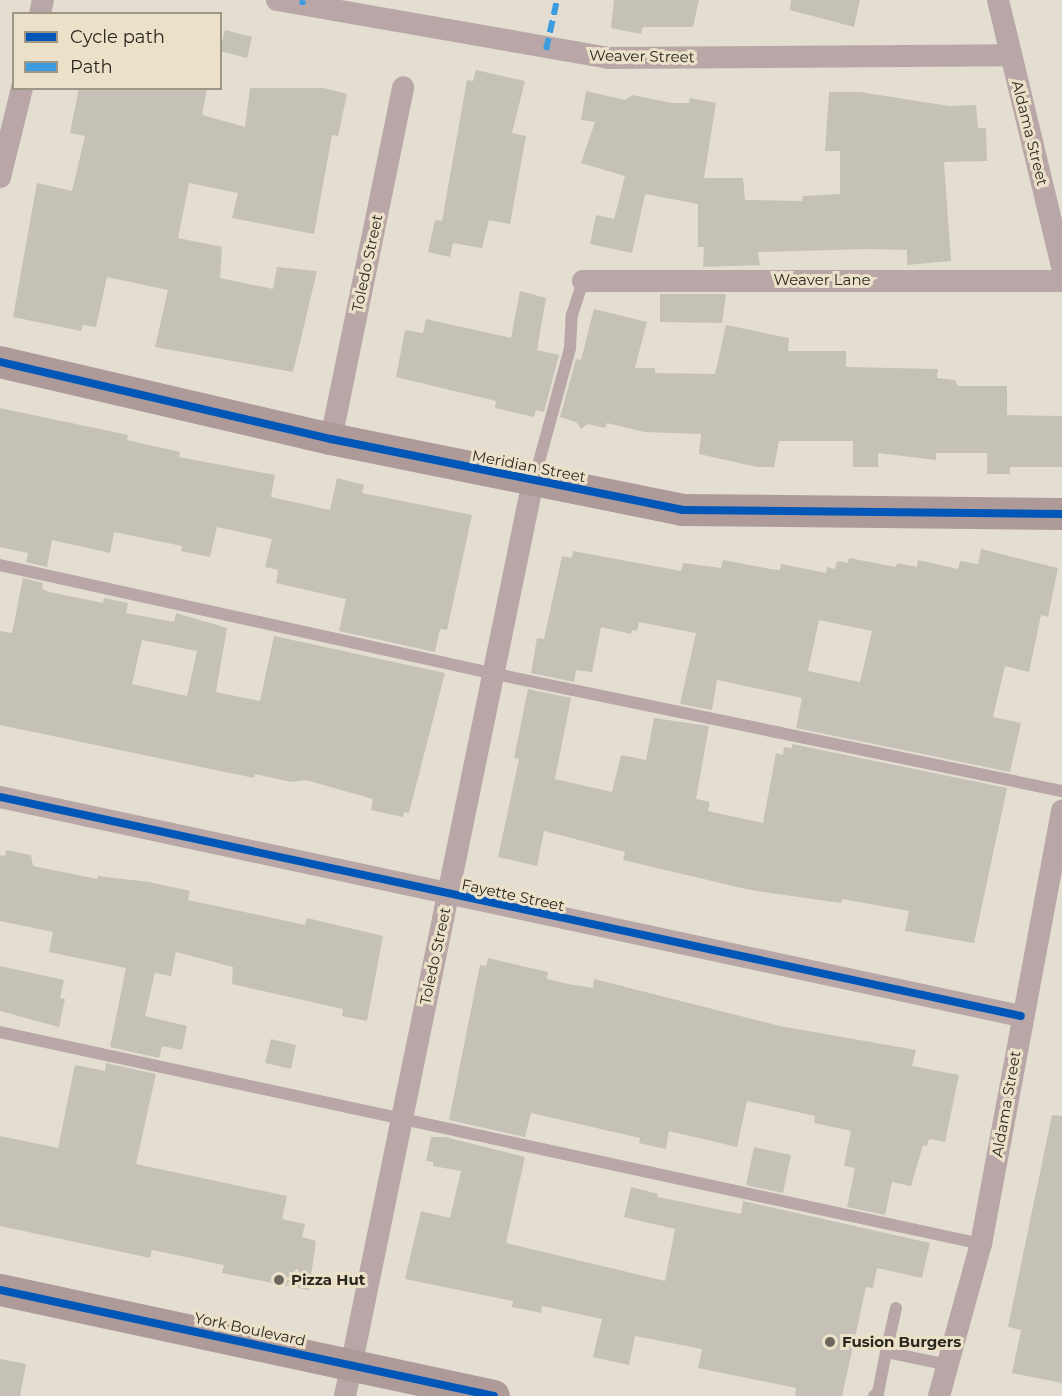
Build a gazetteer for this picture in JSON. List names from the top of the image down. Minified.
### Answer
{"streets":{"street":["Weaver Street","Aldama Street","Toledo Street","Weaver Lane","Meridian Street","Fayette Street","York Boulevard"]},"crossings":[["Weaver Street","Aldama Street"],["Aldama Street","Fayette Street"],["Toledo Street","Meridian Street"],["Toledo Street","Fayette Street"],["Toledo Street","York Boulevard"]],"places":["Pizza Hut","Fusion Burgers"],"legend":["Cycle path","Path"]}
